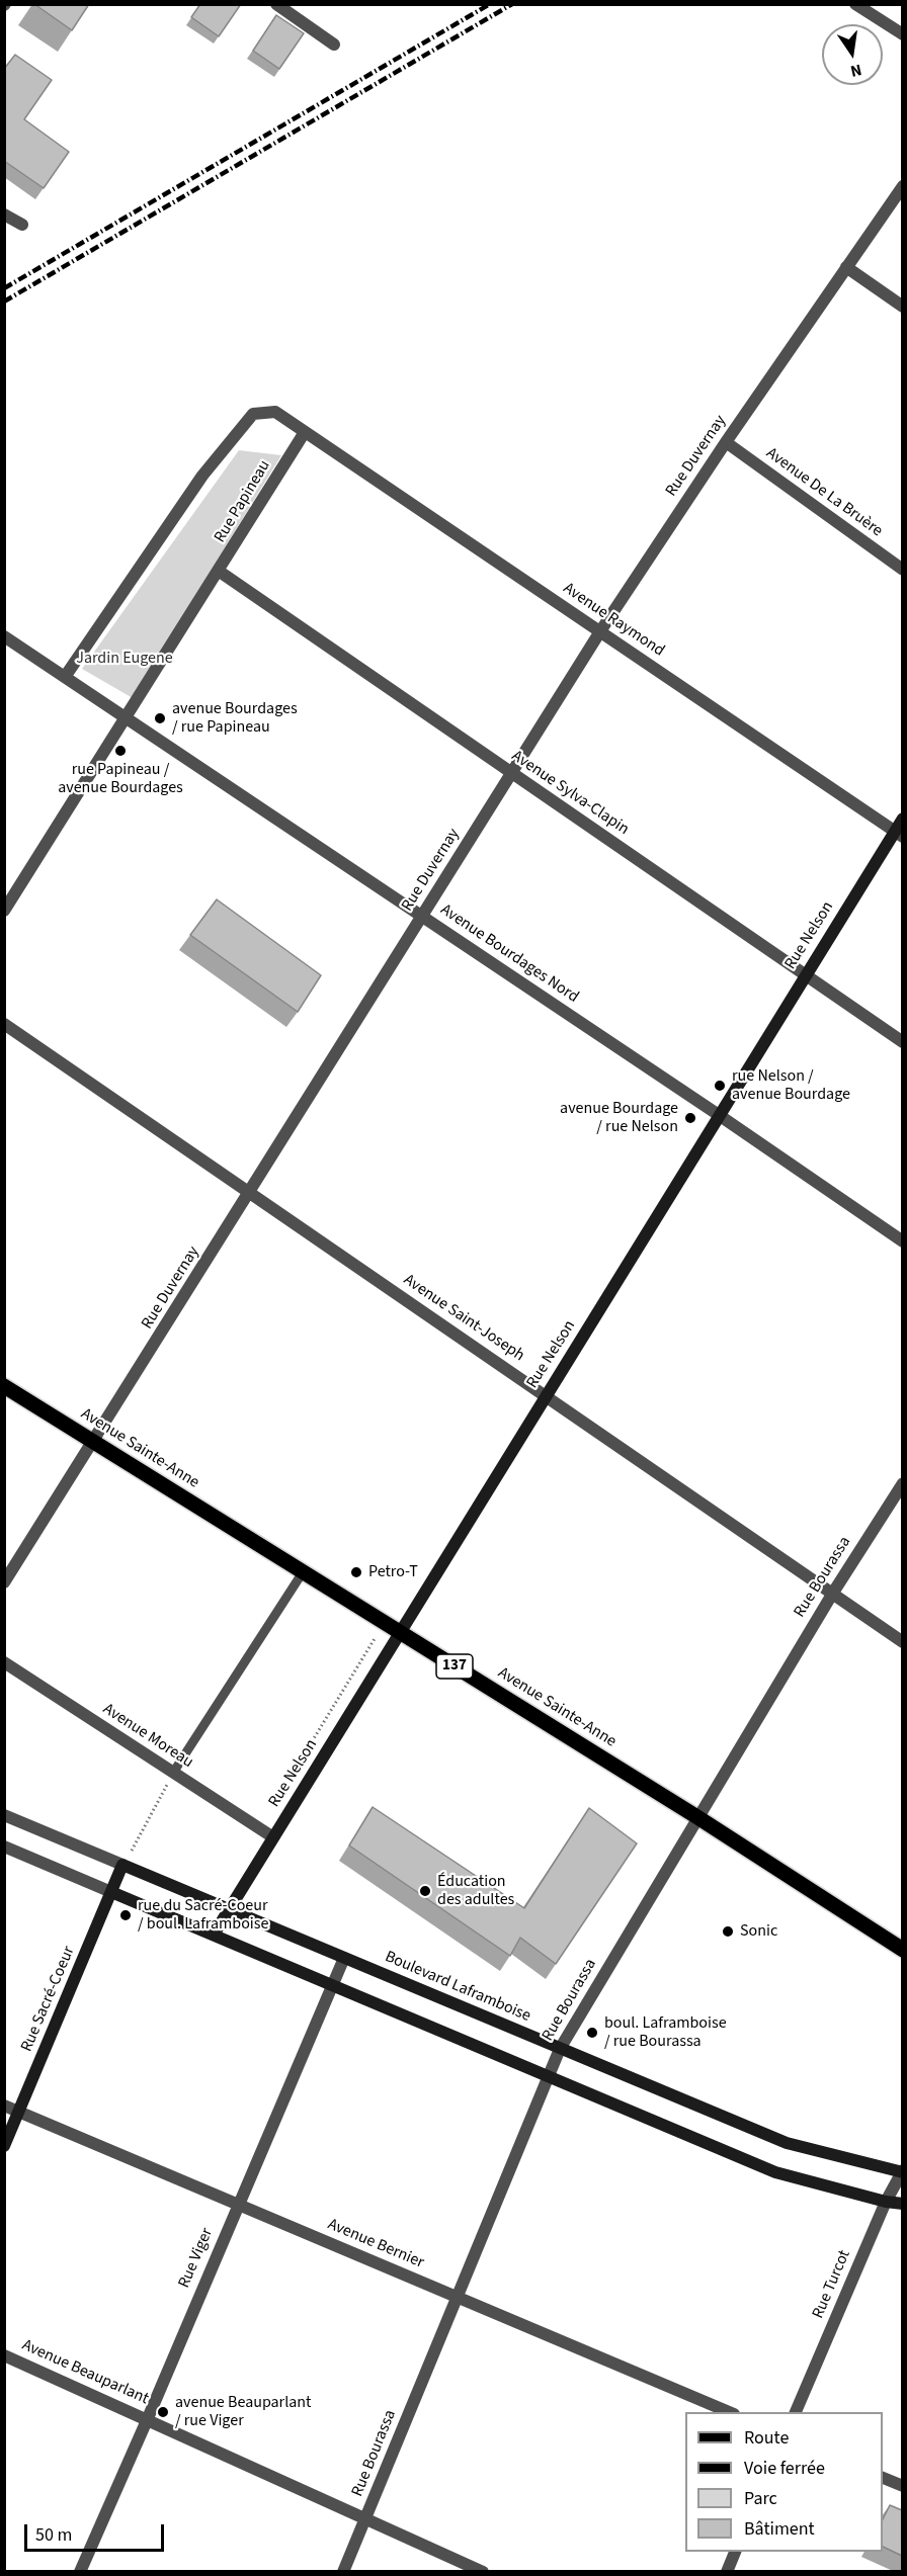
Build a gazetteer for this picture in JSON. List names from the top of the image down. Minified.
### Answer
{"streets":{"main road":["Avenue Sainte-Anne","137"],"street":["Rue Duvernay","Avenue De La Bruère","Rue Papineau","Avenue Raymond","Avenue Sylva-Clapin","Rue Nelson","Avenue Bourdages Nord","Avenue Saint-Joseph","Rue Bourassa","Avenue Moreau","Boulevard Laframboise","Rue Sacré-Coeur","Avenue Bernier","Rue Viger","Rue Turcot","Avenue Beauparlant"]},"crossings":[["Rue Duvernay","Avenue De La Bruère"],["Rue Duvernay","Avenue Raymond"],["Rue Duvernay","Avenue Sylva-Clapin"],["Rue Duvernay","Avenue Bourdages Nord"],["Rue Duvernay","Avenue Saint-Joseph"],["Rue Duvernay","Avenue Sainte-Anne"],["Rue Papineau","Avenue Raymond"],["Rue Papineau","Avenue Sylva-Clapin"],["Rue Papineau","Avenue Bourdages Nord"],["Avenue Raymond","Rue Nelson"],["Avenue Sylva-Clapin","Rue Nelson"],["Rue Nelson","Avenue Bourdages Nord"],["Rue Nelson","Avenue Saint-Joseph"],["Rue Nelson","Avenue Sainte-Anne"],["Rue Nelson","Avenue Moreau"],["Rue Nelson","Boulevard Laframboise"],["Avenue Saint-Joseph","Rue Bourassa"],["Avenue Sainte-Anne","Rue Bourassa"],["Rue Bourassa","Boulevard Laframboise"],["Rue Bourassa","Avenue Bernier"],["Rue Bourassa","Avenue Beauparlant"],["Boulevard Laframboise","Rue Sacré-Coeur"],["Boulevard Laframboise","Rue Viger"],["Boulevard Laframboise","Rue Turcot"],["Rue Sacré-Coeur","Avenue Bernier"],["Avenue Bernier","Rue Viger"],["Rue Viger","Avenue Beauparlant"]],"parks":["Jardin Eugene"],"places":["avenue Bourdages / rue Papineau","rue Papineau / avenue Bourdages","rue Nelson / avenue Bourdage","avenue Bourdage / rue Nelson","Petro-T","Éducation des adultes","rue du Sacré-Coeur / boul. Laframboise","Sonic","boul. Laframboise / rue Bourassa","avenue Beauparlant / rue Viger"],"legend":["Route","Voie ferrée","Parc","Bâtiment"],"scale_bar":"50 m","north":"bottom"}
